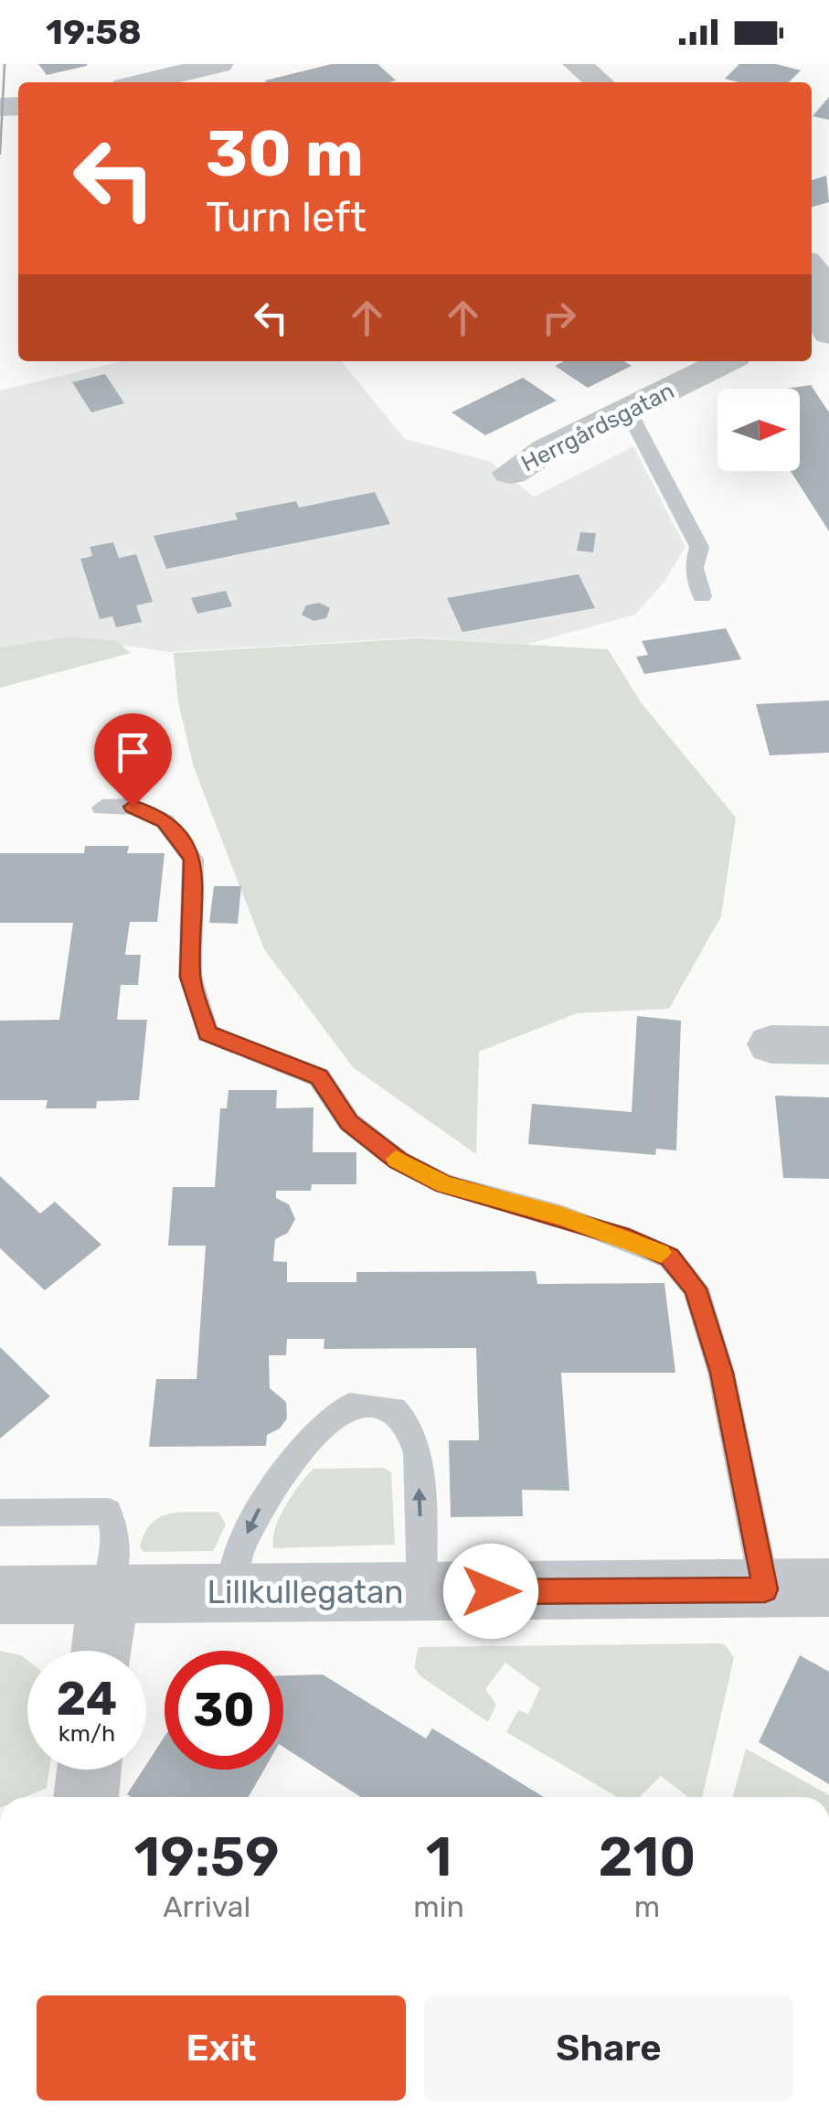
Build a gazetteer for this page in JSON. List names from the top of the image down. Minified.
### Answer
{"streets":{"street":["Herrgårdsgatan","Lillkullegatan"]},"north":"right","page":{"status":"19:58","turn":["30 m","Turn left"],"speed":"24 km/h","limit":"30","eta":["19:59","Arrival","1","min","210","m"],"buttons":["Exit","Share"]}}
